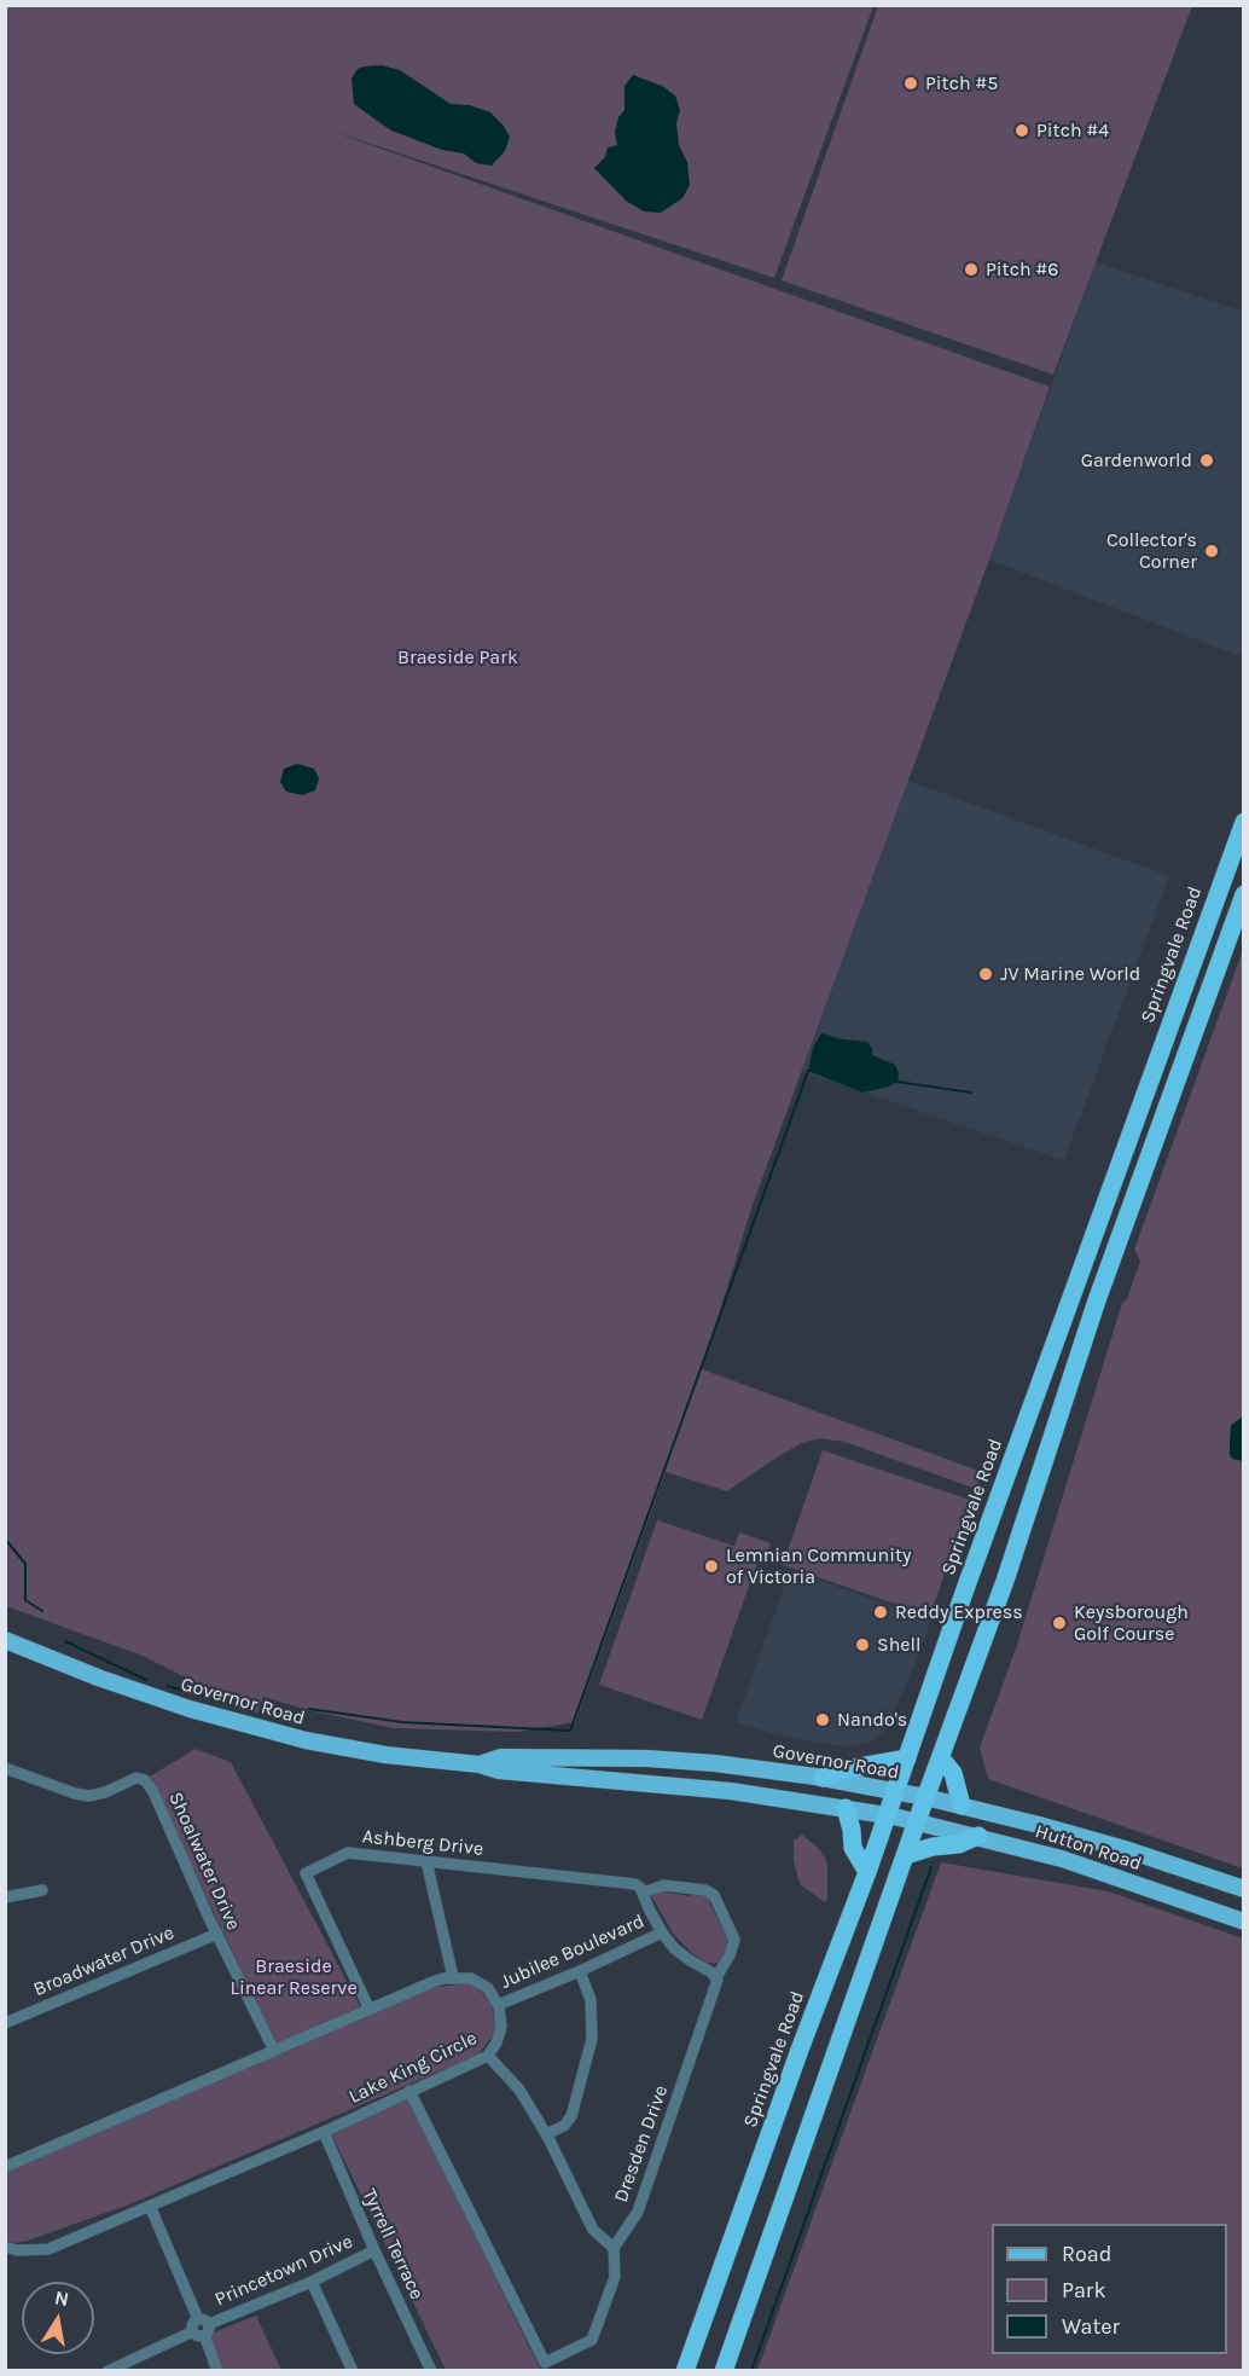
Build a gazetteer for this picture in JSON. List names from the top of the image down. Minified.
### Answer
{"streets":{"highway":["Springvale Road"],"main road":["Governor Road","Hutton Road"],"street":["Ashberg Drive","Shoalwater Drive","Jubilee Boulevard","Broadwater Drive","Lake King Circle","Dresden Drive","Tyrrell Terrace","Princetown Drive"]},"crossings":[["Springvale Road","Governor Road"],["Governor Road","Hutton Road"],["Ashberg Drive","Dresden Drive"],["Shoalwater Drive","Broadwater Drive"],["Jubilee Boulevard","Lake King Circle"],["Lake King Circle","Tyrrell Terrace"],["Tyrrell Terrace","Princetown Drive"]],"parks":["Braeside Park","Braeside Linear Reserve"],"places":["Pitch #5","Pitch #4","Pitch #6","Gardenworld","Collector's Corner","JV Marine World","Lemnian Community of Victoria","Reddy Express","Keysborough Golf Course","Shell","Nando's"],"legend":["Road","Park","Water"],"north":"top"}
